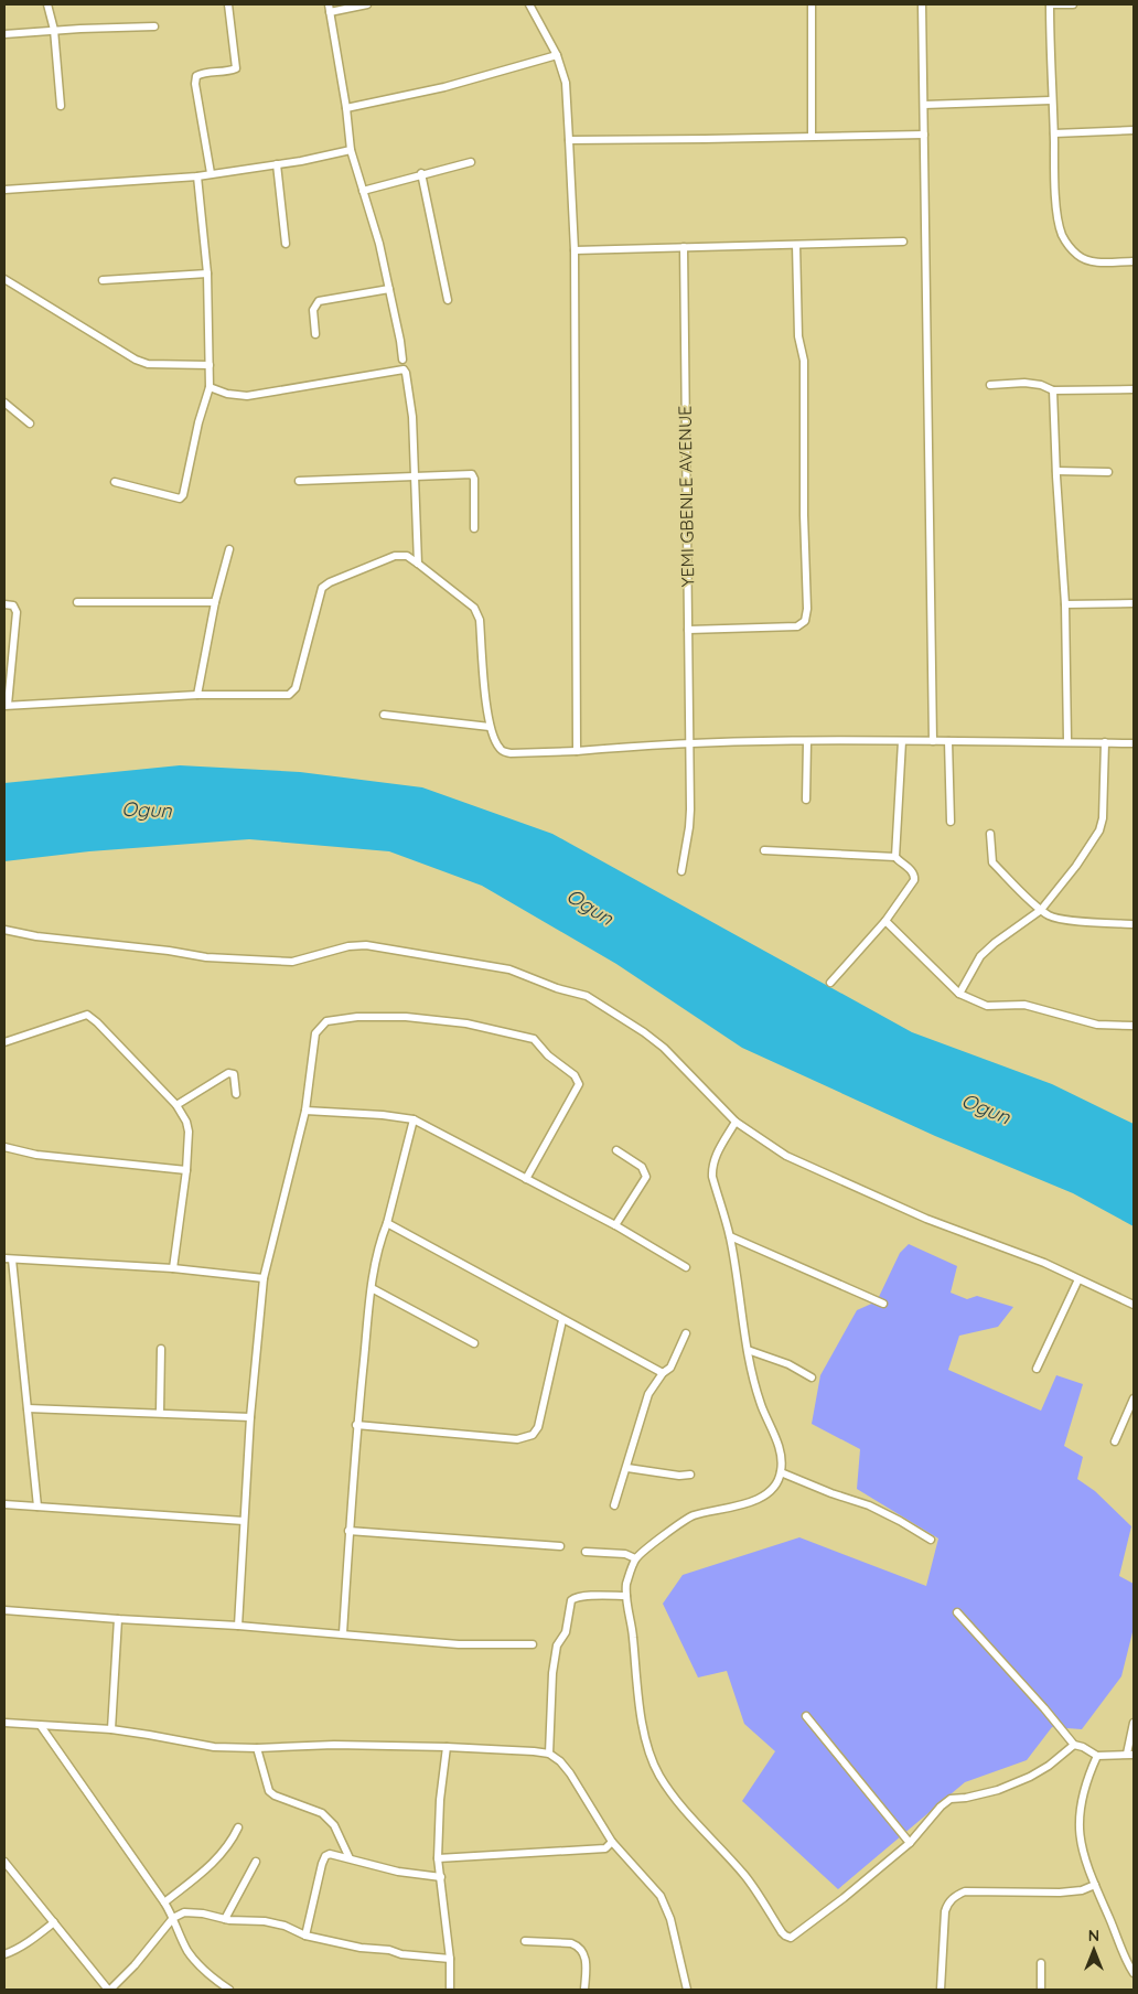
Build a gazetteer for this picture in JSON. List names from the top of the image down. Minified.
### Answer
{"streets":{"street":["YEMI GBENLE AVENUE"]},"water":["Ogun"],"north":"top"}
